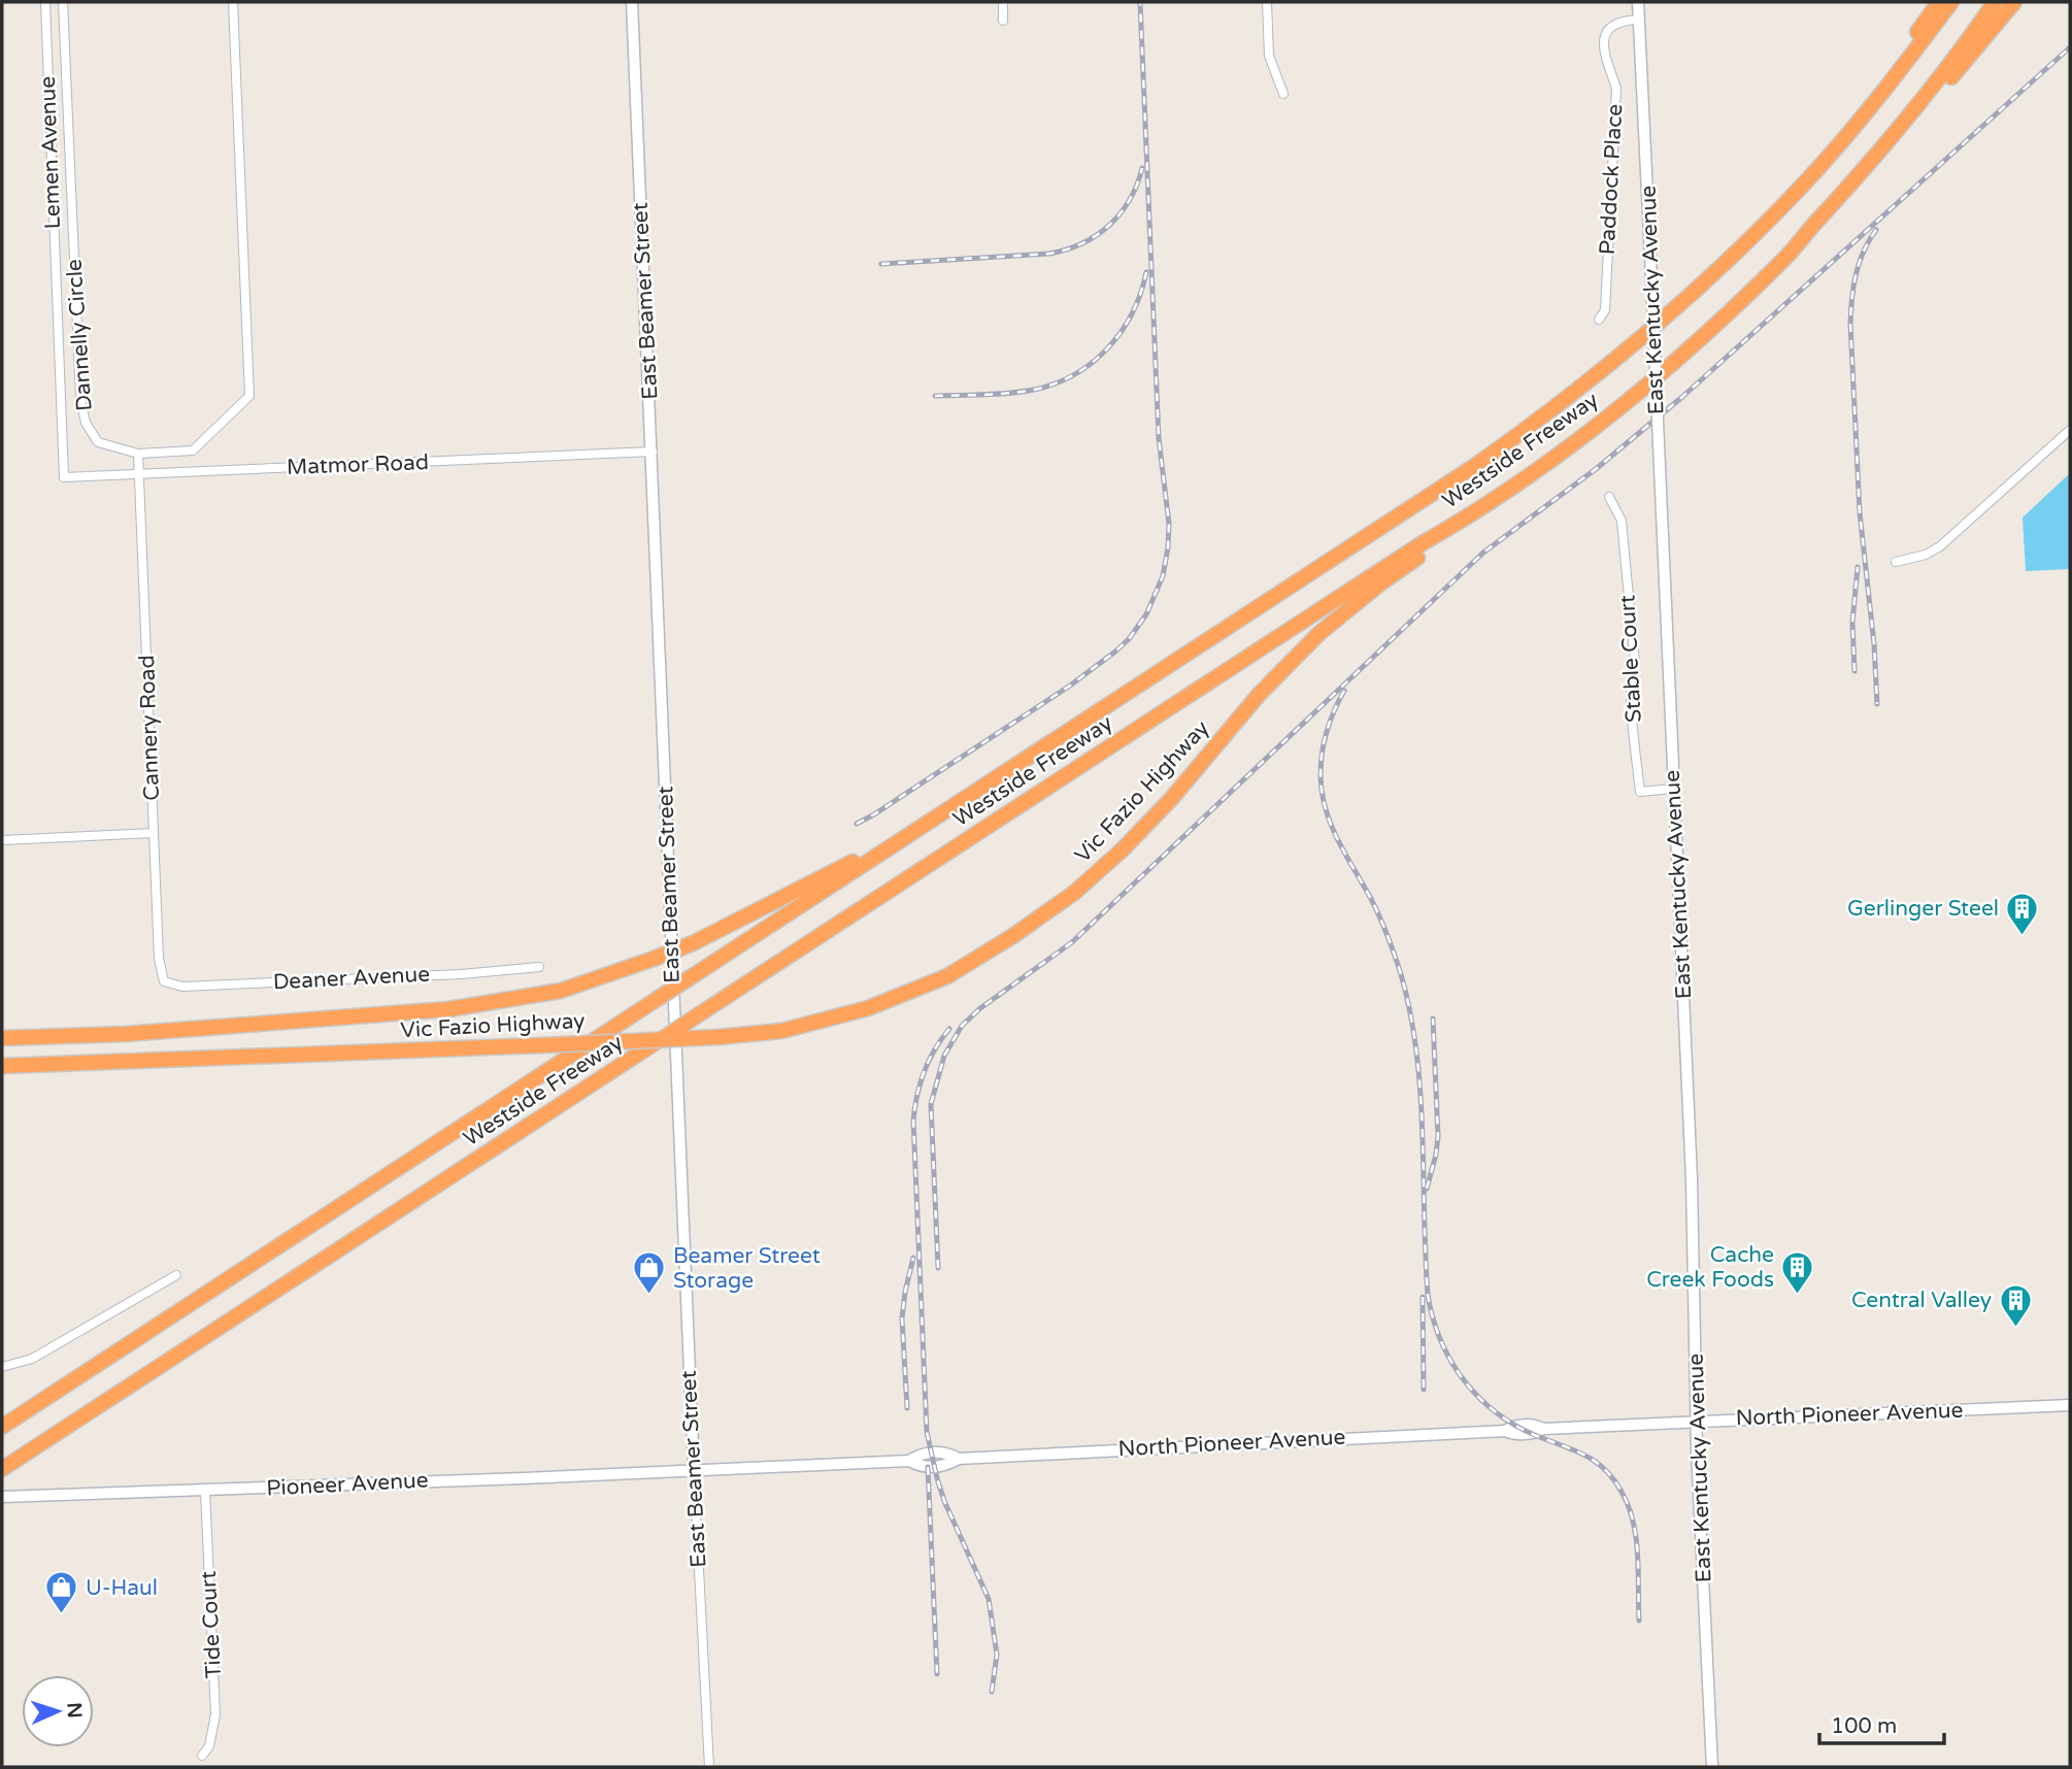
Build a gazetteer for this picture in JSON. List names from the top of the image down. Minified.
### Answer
{"streets":{"highway":["Westside Freeway","Vic Fazio Highway"],"street":["Lemen Avenue","Paddock Place","East Kentucky Avenue","East Beamer Street","Dannelly Circle","Matmor Road","Stable Court","Cannery Road","Deaner Avenue","North Pioneer Avenue","Pioneer Avenue","Tide Court"]},"crossings":[["Lemen Avenue","Matmor Road"],["Paddock Place","East Kentucky Avenue"],["East Kentucky Avenue","Stable Court"],["East Kentucky Avenue","North Pioneer Avenue"],["East Beamer Street","Matmor Road"],["East Beamer Street","North Pioneer Avenue"],["East Beamer Street","Pioneer Avenue"],["Dannelly Circle","Cannery Road"],["Westside Freeway","Vic Fazio Highway"],["Matmor Road","Cannery Road"],["Cannery Road","Deaner Avenue"],["North Pioneer Avenue","Pioneer Avenue"],["Pioneer Avenue","Tide Court"]],"places":{"building":["Gerlinger Steel","Cache Creek Foods","Central Valley"],"shop":["Beamer Street Storage","U-Haul"]},"scale_bar":"100 m","north":"right"}
